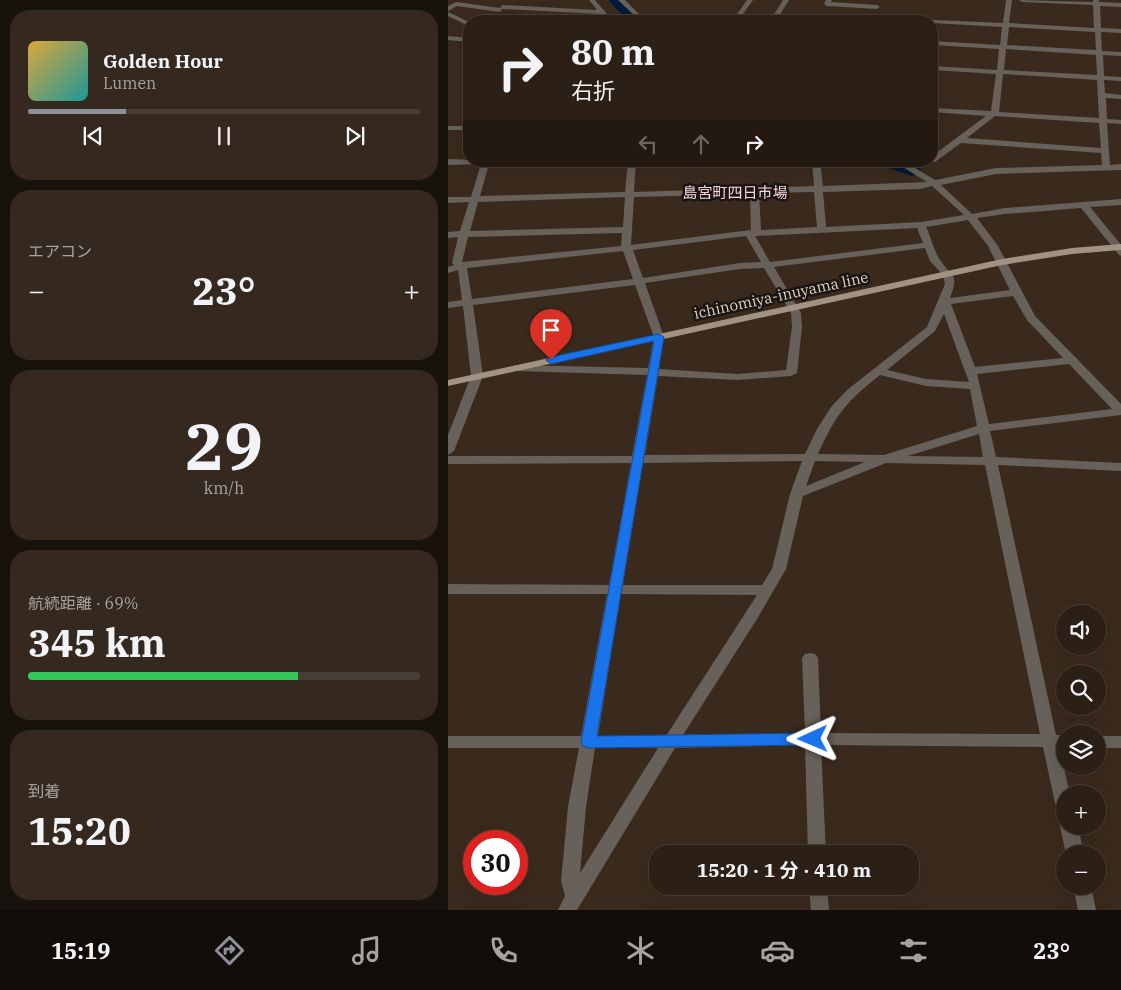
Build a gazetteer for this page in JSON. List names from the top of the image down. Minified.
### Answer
{"streets":{"main road":["ichinomiya-inuyama line"]},"districts":["島宮町四日市場"],"page":{"turn":["80 m","右折"],"song":["Golden Hour","Lumen"],"tile":["エアコン",["29","km/h"],["航続距離 · 69%","345 km"],["到着","15:20"]],"heat":["−","23°","+"],"map_buttons":["+","−"],"limit":"30","trip":"15:20 · 1 分 · 410 m","tabs":["15:19","23°"]}}
